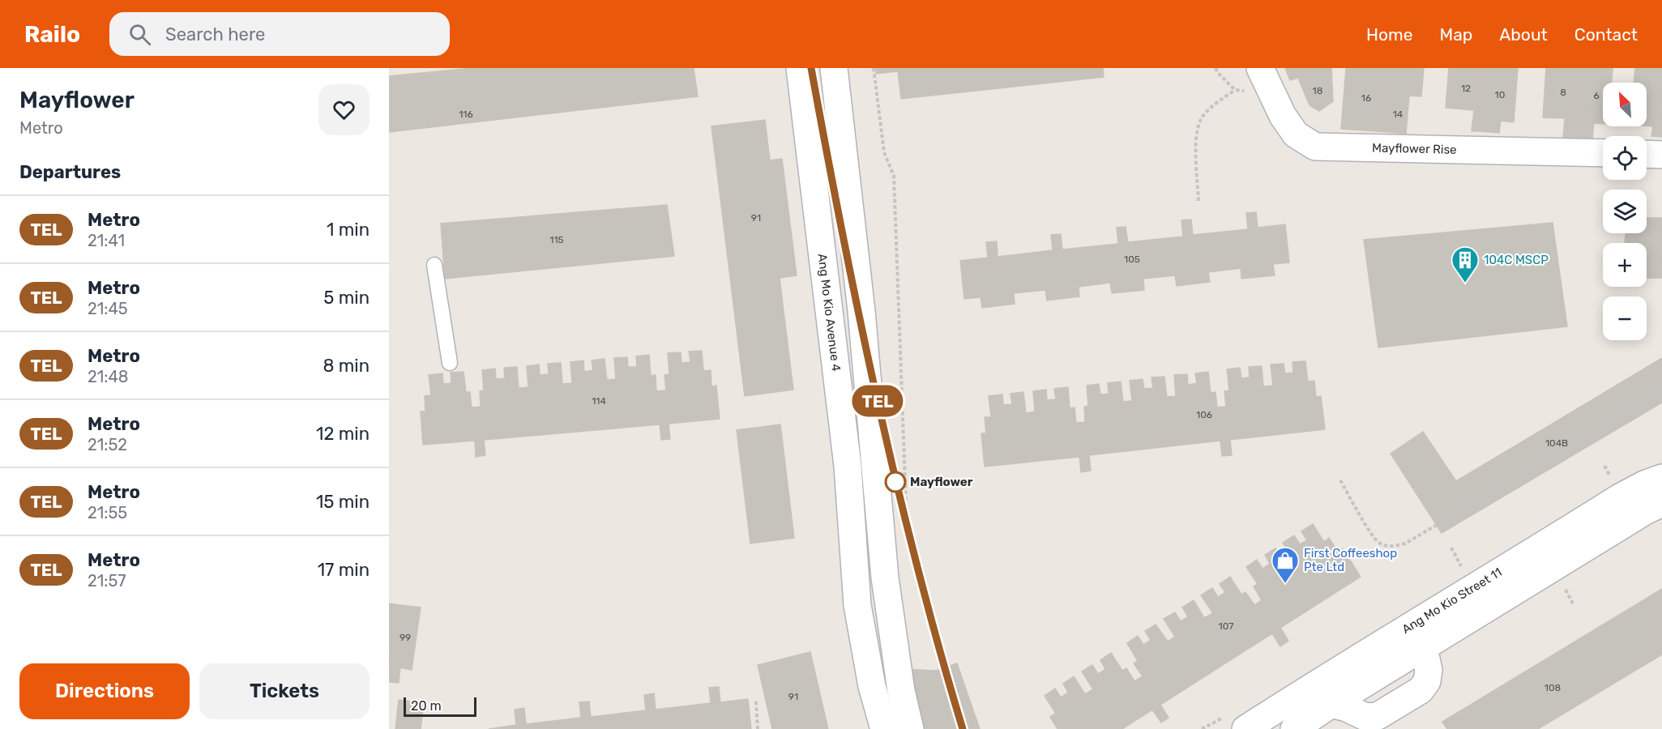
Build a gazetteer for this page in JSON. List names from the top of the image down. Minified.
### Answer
{"streets":{"street":["Mayflower Rise","Ang Mo Kio Avenue 4","Ang Mo Kio Street 11"]},"places":{"building":["104C MSCP"],"other":["Mayflower"],"shop":["First Coffeeshop Pte Ltd"]},"lines":["metro line TEL"],"house_numbers":["12","18","8","10","6","16","116","14","91","115","105","114","106","104B","107","99","108","91"],"scale_bar":"20 m","north":"top left","page":{"header":"Railo","search":"Search here","nav":["Home","Map","About","Contact"],"heading":[["Mayflower","Metro"],"Departures"],"on_map":"TEL","map_buttons":["+","−"],"list":[{"mark":"TEL","name":"Metro","note":"21:41","value":"1 min"},{"mark":"TEL","name":"Metro","note":"21:45","value":"5 min"},{"mark":"TEL","name":"Metro","note":"21:48","value":"8 min"},{"mark":"TEL","name":"Metro","note":"21:52","value":"12 min"},{"mark":"TEL","name":"Metro","note":"21:55","value":"15 min"},{"mark":"TEL","name":"Metro","note":"21:57","value":"17 min"}],"buttons":["Directions","Tickets"],"scale":"20 m"}}
